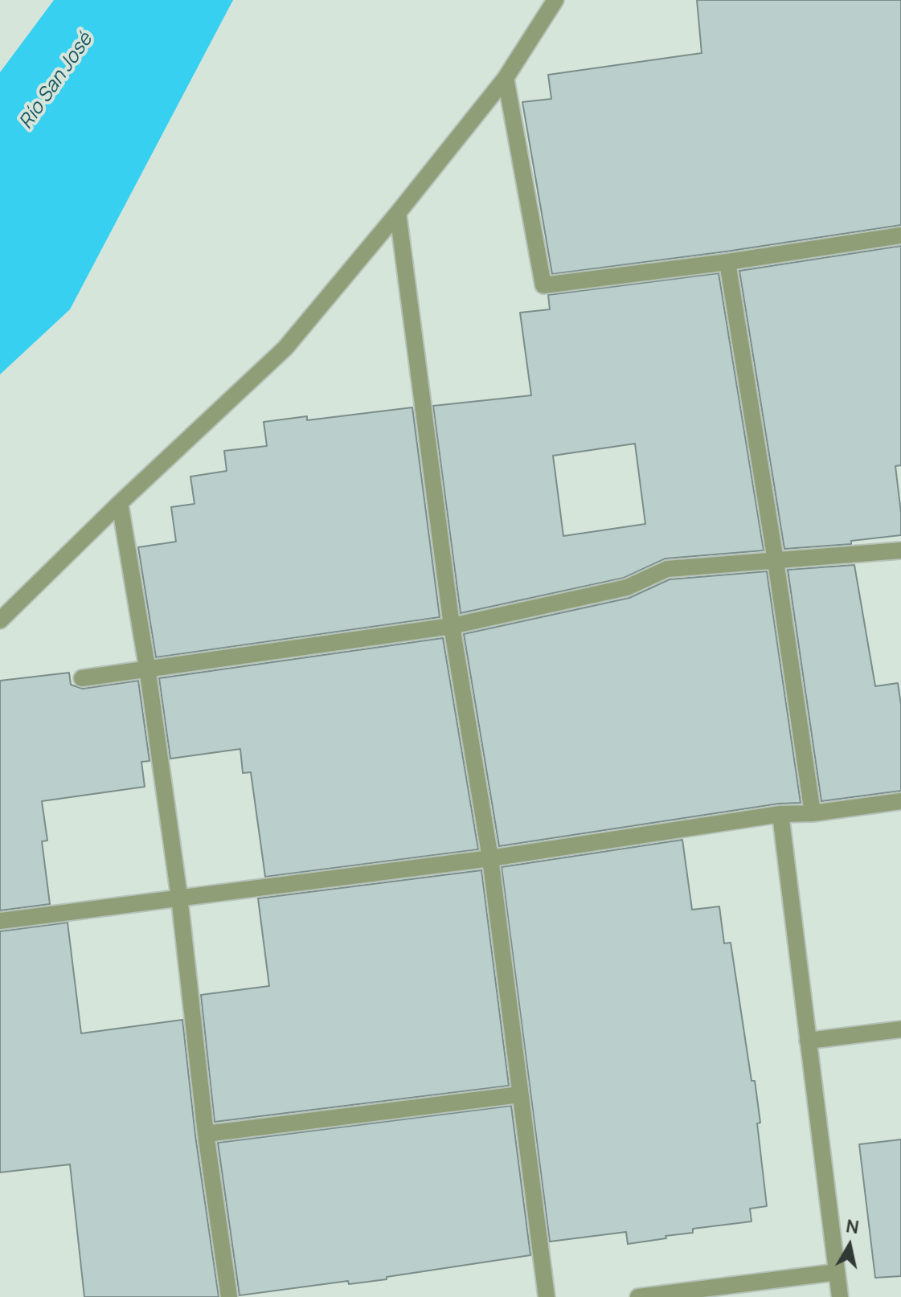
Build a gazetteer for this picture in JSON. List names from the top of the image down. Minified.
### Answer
{"water":["Río San José"],"north":"top"}
